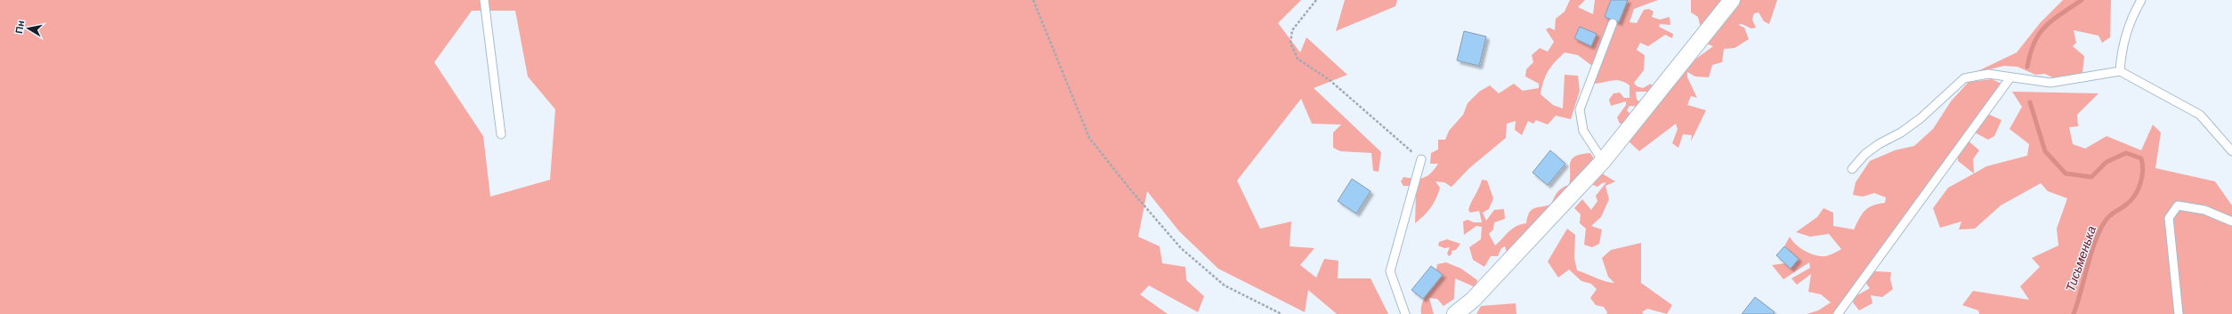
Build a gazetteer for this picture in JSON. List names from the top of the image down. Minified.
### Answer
{"water":["Тисьменька"],"north":"left"}
